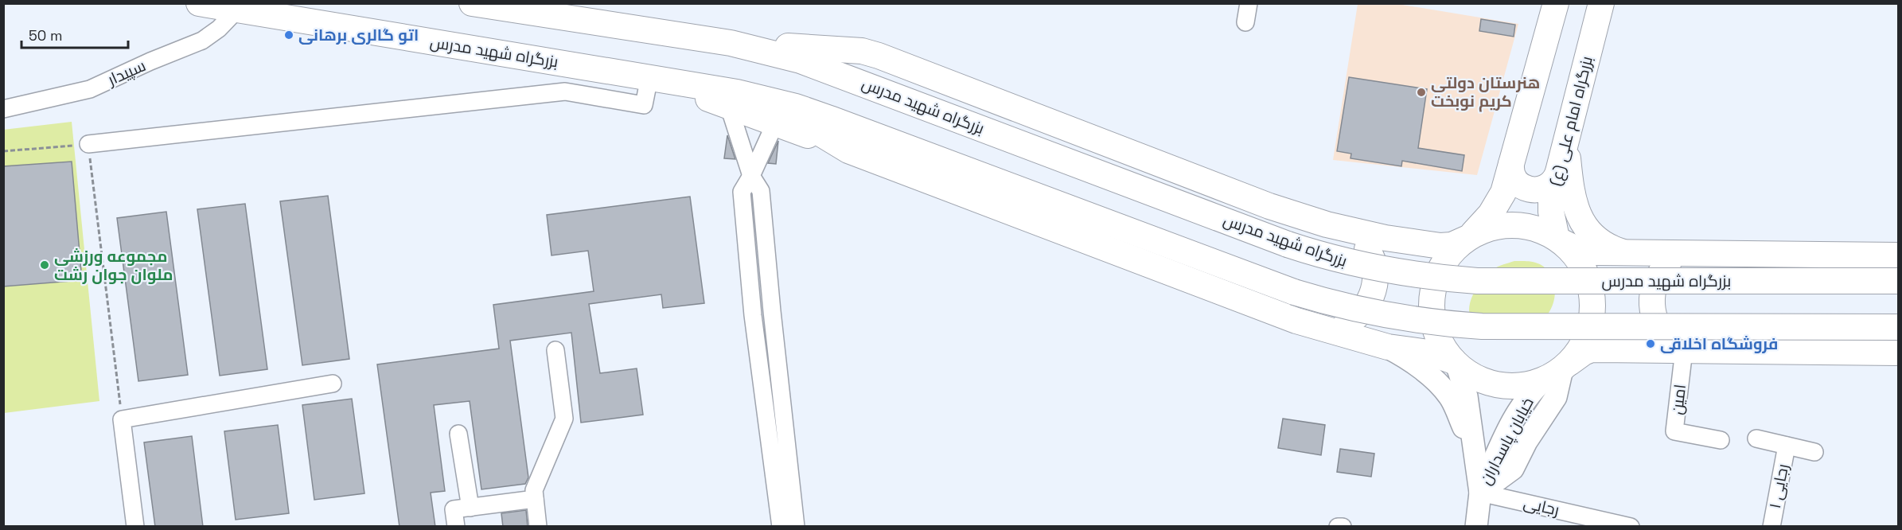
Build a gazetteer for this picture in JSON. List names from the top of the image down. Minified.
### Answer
{"streets":{"highway":["بزرگراه شهید مدرس","بزرگراه امام علی (ع)"],"main road":["خیابان پاسداران"],"street":["سپیدار","امین","رجایی ۱","رجایی"]},"crossings":[["بزرگراه شهید مدرس","سپیدار"],["بزرگراه شهید مدرس","بزرگراه امام علی (ع)"],["بزرگراه شهید مدرس","خیابان پاسداران"],["بزرگراه امام علی (ع)","خیابان پاسداران"],["خیابان پاسداران","رجایی"]],"places":["اتو گالری برهانی","هنرستان دولتی کریم نوبخت","مجموعه ورزشی ملوان جوان رشت","فروشگاه اخلاقی"],"scale_bar":"50 m"}
